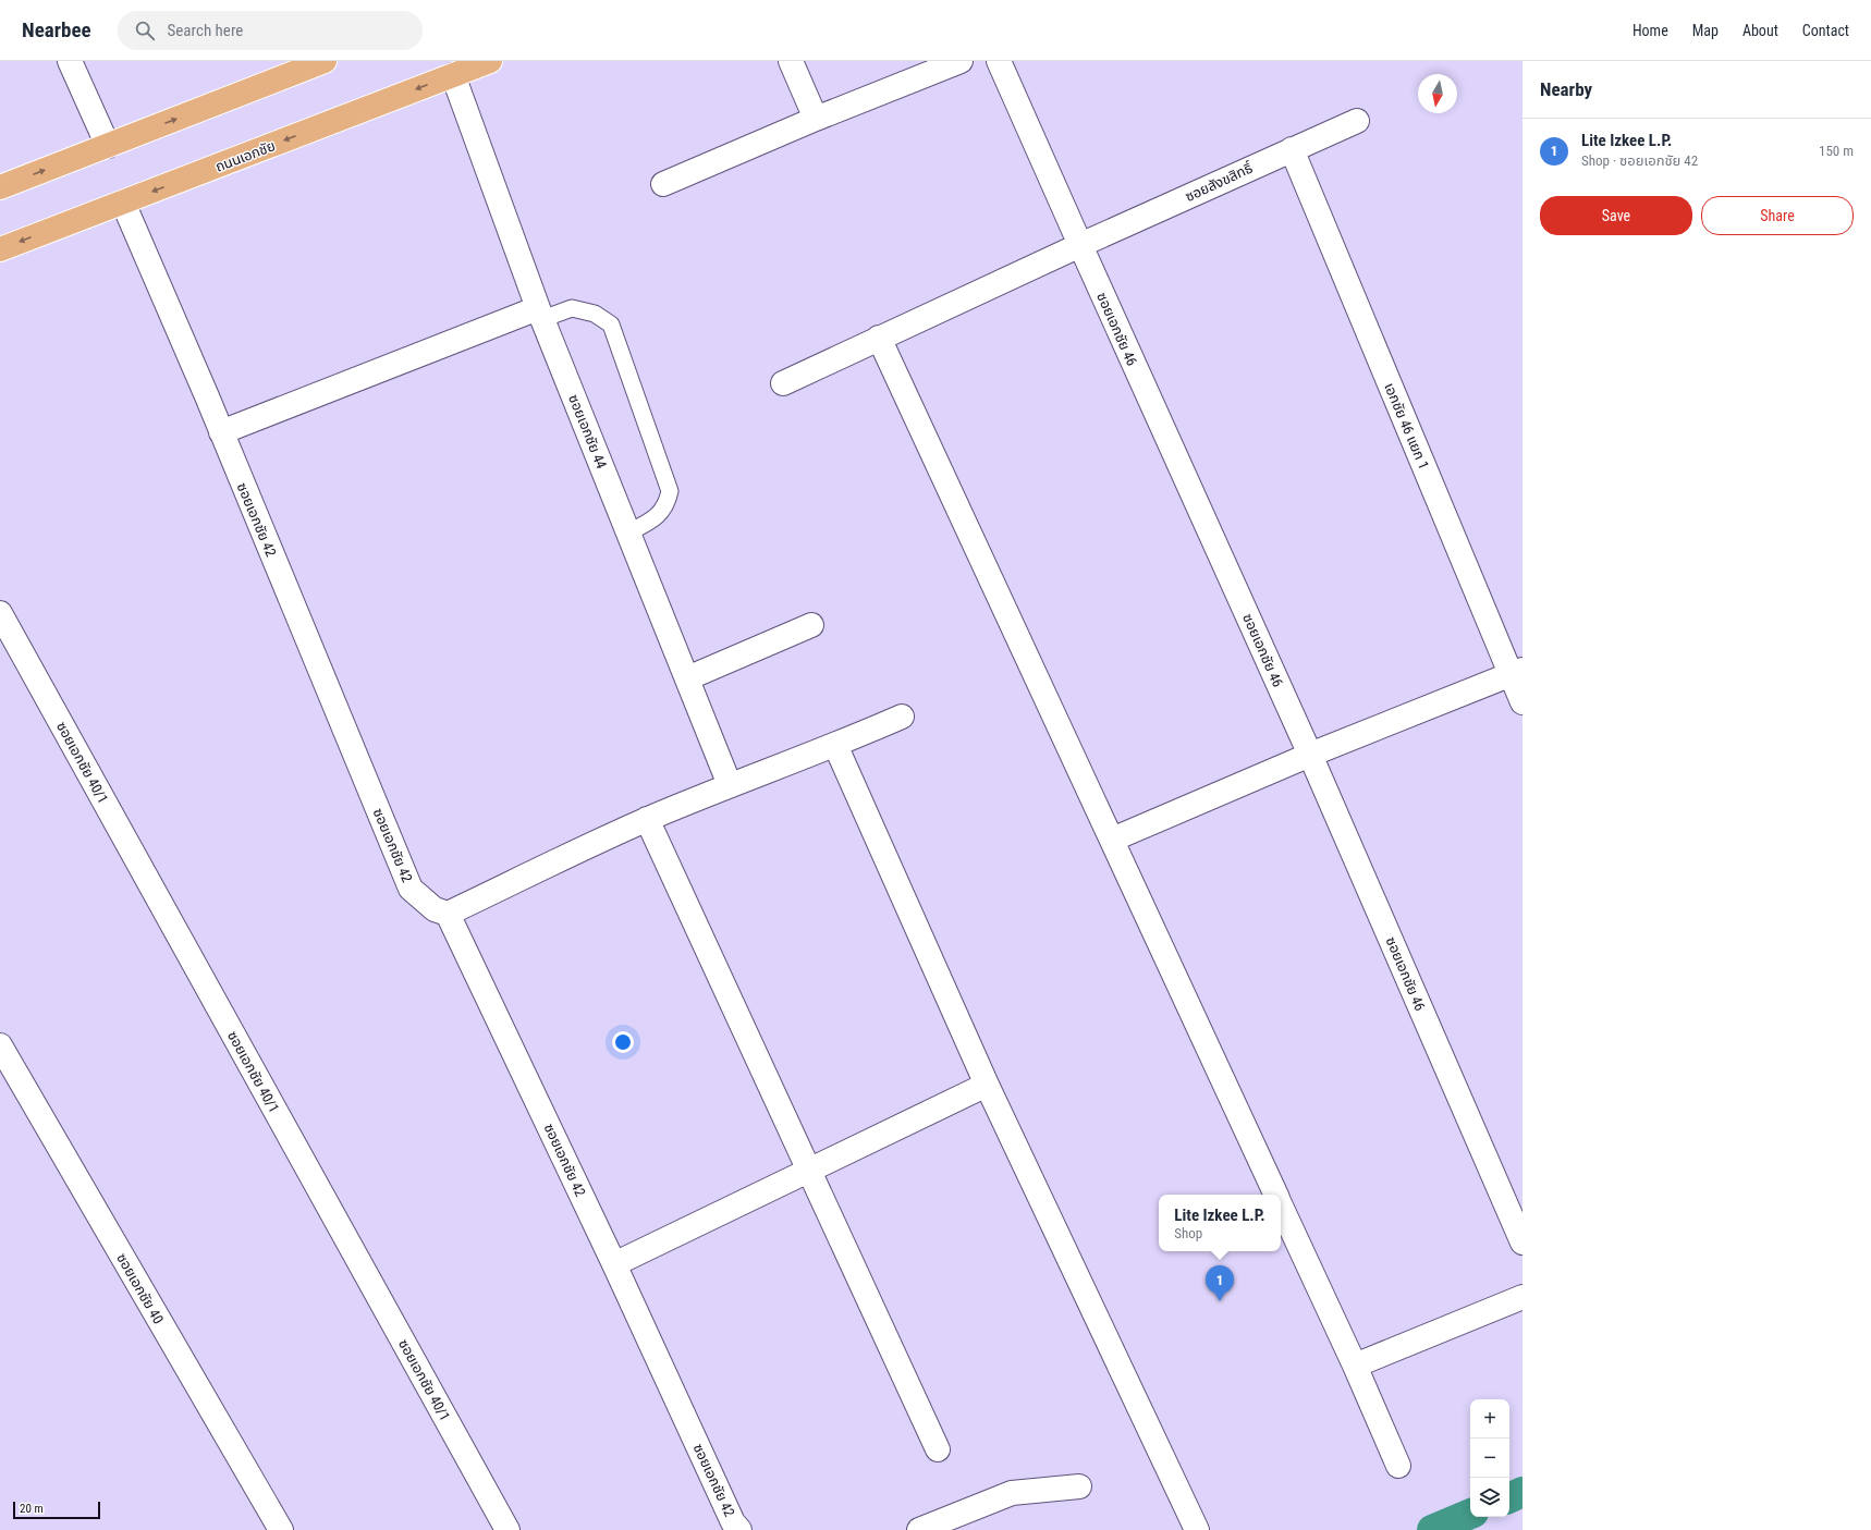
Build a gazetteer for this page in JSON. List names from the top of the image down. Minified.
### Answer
{"streets":{"main road":["ถนนเอกชัย"],"street":["ซอยสังขสิทธิ์","ซอยเอกชัย 46","เอกชัย 46 แยก 1","ซอยเอกชัย 44","ซอยเอกชัย 42","ซอยเอกชัย 40/1","ซอยเอกชัย 40"]},"crossings":[["ถนนเอกชัย","ซอยเอกชัย 44"],["ถนนเอกชัย","ซอยเอกชัย 42"],["ซอยสังขสิทธิ์","ซอยเอกชัย 46"],["ซอยสังขสิทธิ์","เอกชัย 46 แยก 1"]],"scale_bar":"20 m","north":"bottom","page":{"header":"Nearbee","search":"Search here","nav":["Home","Map","About","Contact"],"heading":"Nearby","list":[{"mark":"1","name":"Lite Izkee L.P.","note":"Shop · ซอยเอกชัย 42","value":"150 m"}],"buttons":["Save","Share"],"popup":["Lite Izkee L.P.","Shop"],"pins":"1","map_buttons":["+","−"],"scale":"20 m"}}
